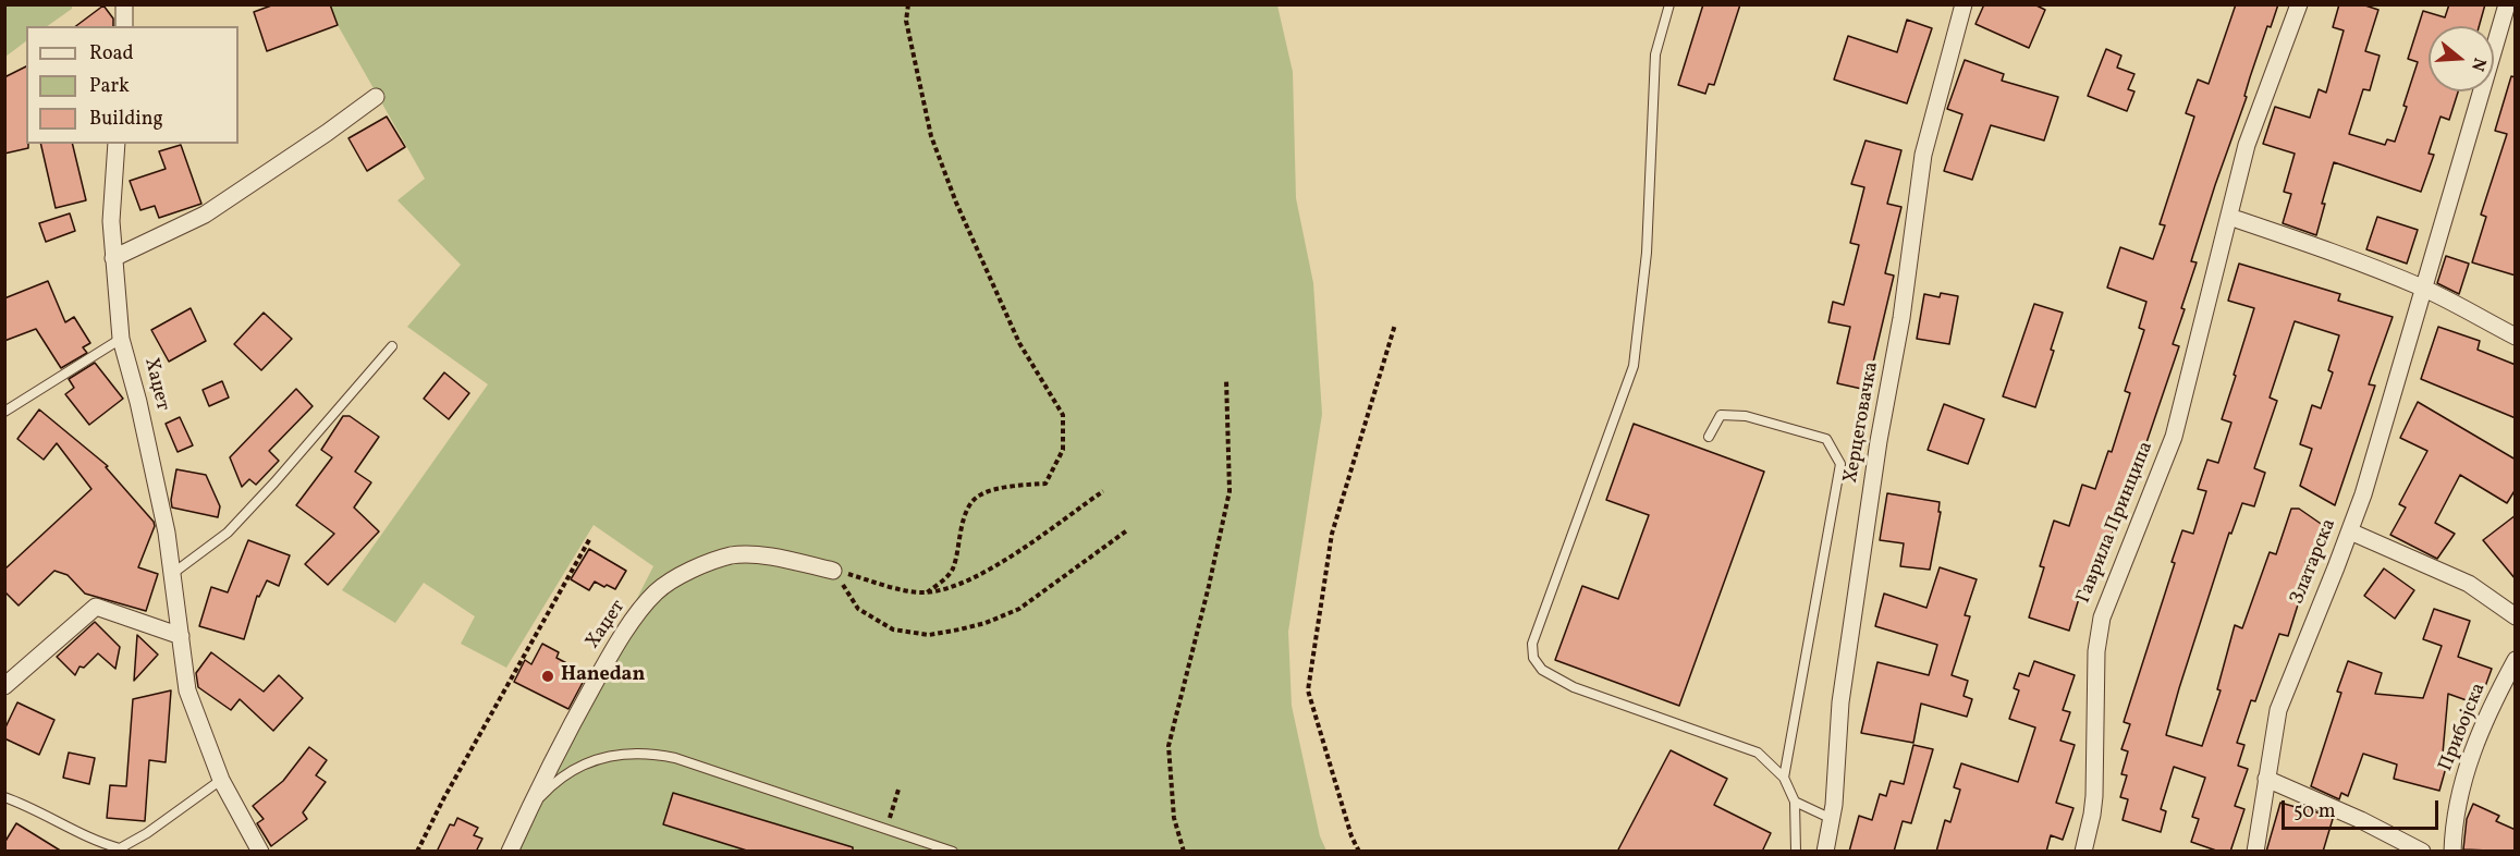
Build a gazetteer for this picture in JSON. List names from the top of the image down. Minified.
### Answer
{"streets":{"street":["Хаџет","Херцеговачка","Гаврила Принципа","Златарска","Прибојска"]},"places":["Hanedan"],"legend":["Road","Park","Building"],"scale_bar":"50 m","north":"right"}
